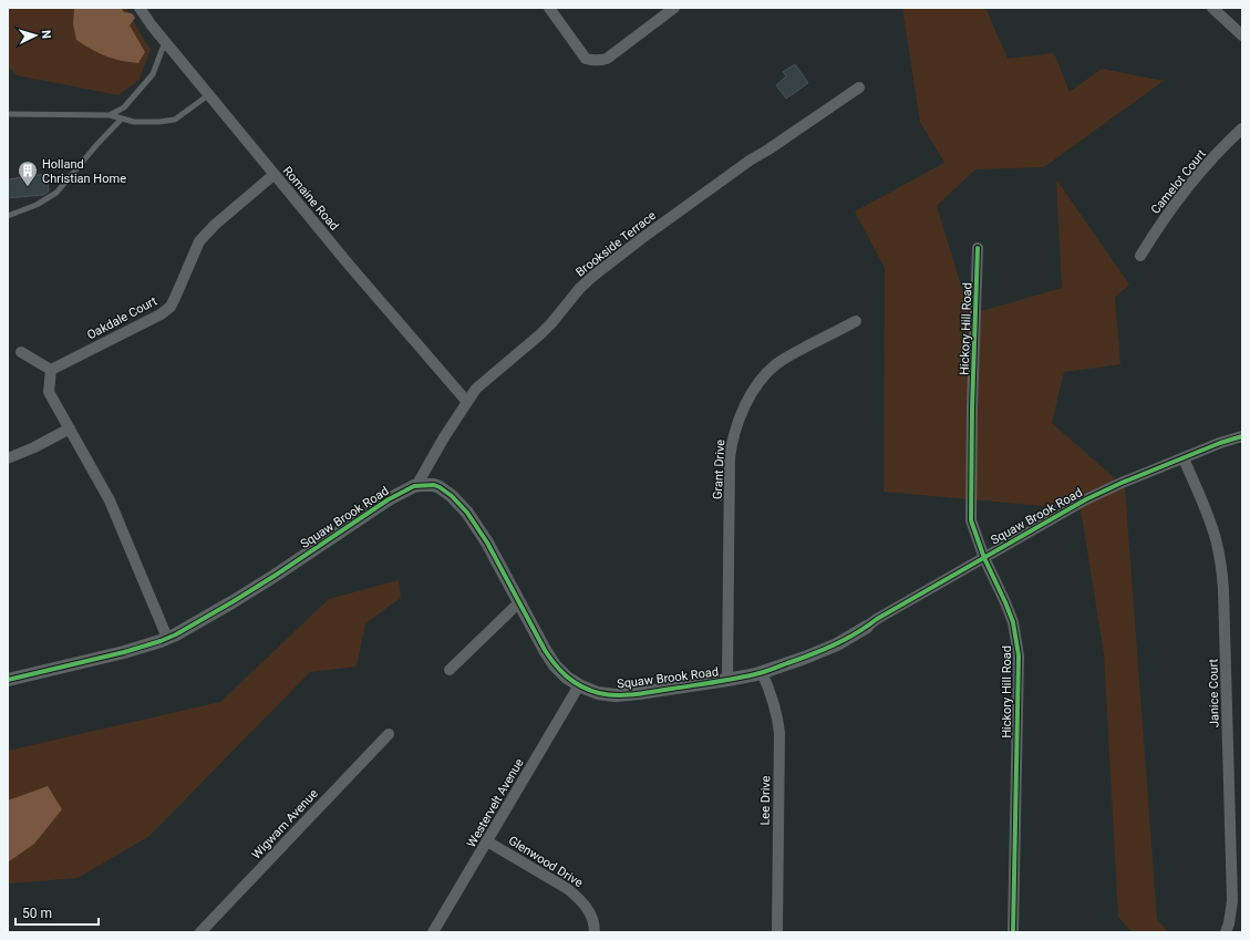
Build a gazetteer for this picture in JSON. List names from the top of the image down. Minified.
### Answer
{"streets":{"street":["Camelot Court","Romaine Road","Brookside Terrace","Oakdale Court","Hickory Hill Road","Grant Drive","Squaw Brook Road","Janice Court","Lee Drive","Westervelt Avenue","Wigwam Avenue","Glenwood Drive"]},"crossings":[["Romaine Road","Brookside Terrace"],["Romaine Road","Oakdale Court"],["Brookside Terrace","Squaw Brook Road"],["Hickory Hill Road","Squaw Brook Road"],["Grant Drive","Squaw Brook Road"],["Squaw Brook Road","Janice Court"],["Squaw Brook Road","Lee Drive"],["Squaw Brook Road","Westervelt Avenue"],["Westervelt Avenue","Glenwood Drive"]],"places":{"building":["Holland Christian Home"]},"scale_bar":"50 m","north":"right"}
